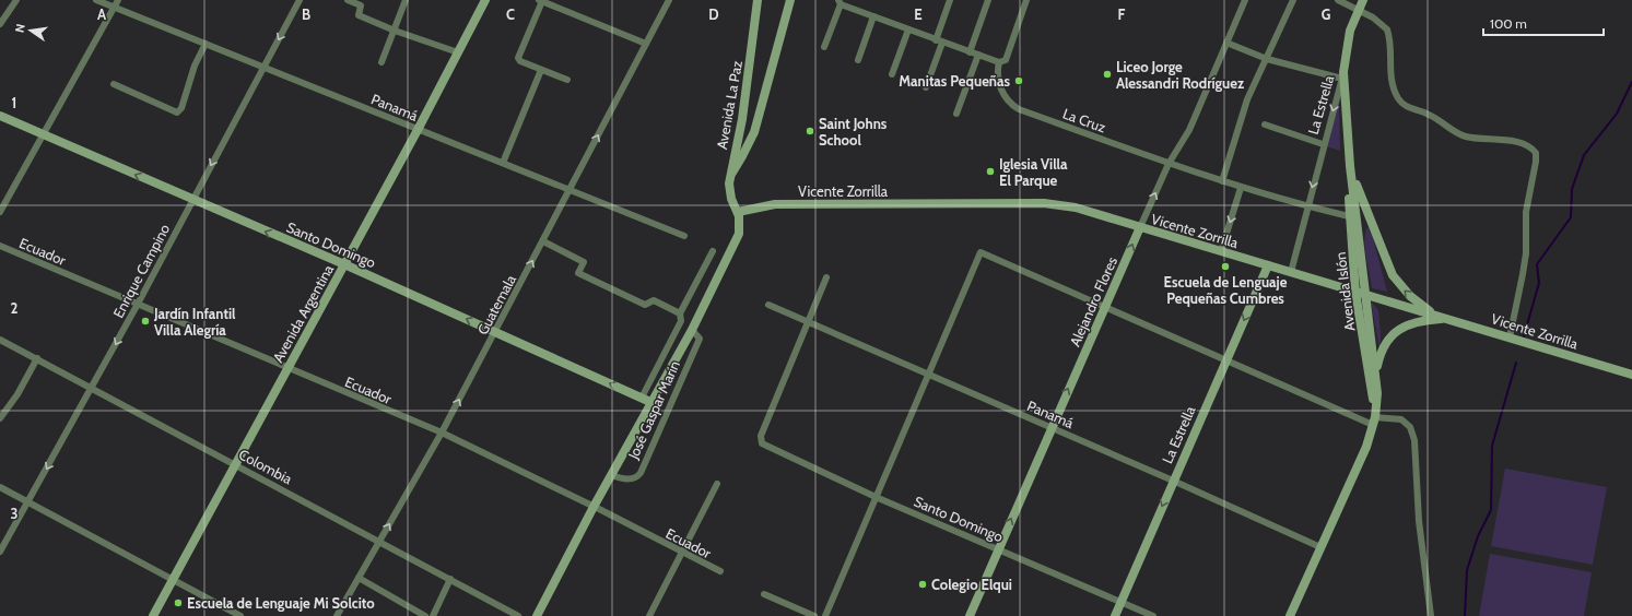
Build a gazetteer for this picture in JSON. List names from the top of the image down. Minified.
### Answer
{"streets":{"main road":["Avenida La Paz","La Estrella","Vicente Zorrilla","Santo Domingo","Avenida Islón","Alejandro Flores","Avenida Argentina","José Gaspar Marín"],"street":["Panamá","La Cruz","Ecuador","Enrique Campino","Guatemala","Colombia"]},"crossings":[["Avenida La Paz","Vicente Zorrilla"],["Avenida La Paz","José Gaspar Marín"],["La Estrella","Panamá"],["La Estrella","La Cruz"],["La Estrella","Vicente Zorrilla"],["La Estrella","Santo Domingo"],["La Estrella","Avenida Islón"],["Panamá","Santo Domingo"],["Panamá","Enrique Campino"],["Panamá","Avenida Islón"],["Panamá","Alejandro Flores"],["Panamá","Guatemala"],["Panamá","Avenida Argentina"],["La Cruz","Avenida Islón"],["La Cruz","Alejandro Flores"],["Vicente Zorrilla","Avenida Islón"],["Vicente Zorrilla","Alejandro Flores"],["Vicente Zorrilla","José Gaspar Marín"],["Santo Domingo","Enrique Campino"],["Santo Domingo","Alejandro Flores"],["Santo Domingo","Guatemala"],["Santo Domingo","Avenida Argentina"],["Santo Domingo","José Gaspar Marín"],["Ecuador","Enrique Campino"],["Ecuador","Guatemala"],["Ecuador","Avenida Argentina"],["Ecuador","José Gaspar Marín"],["Enrique Campino","Colombia"],["Guatemala","Colombia"],["Avenida Argentina","Colombia"]],"one_way":["La Estrella","Santo Domingo","Enrique Campino","Alejandro Flores","Guatemala"],"places":["Liceo Jorge Alessandri Rodríguez","Manitas Pequeñas","Saint Johns School","Iglesia Villa El Parque","Escuela de Lenguaje Pequeñas Cumbres","Jardín Infantil Villa Alegría","Colegio Elqui","Escuela de Lenguaje Mi Solcito"],"scale_bar":"100 m","north":"left","grid":{"columns":["A","B","C","D","E","F","G"],"rows":["1","2","3"]}}
